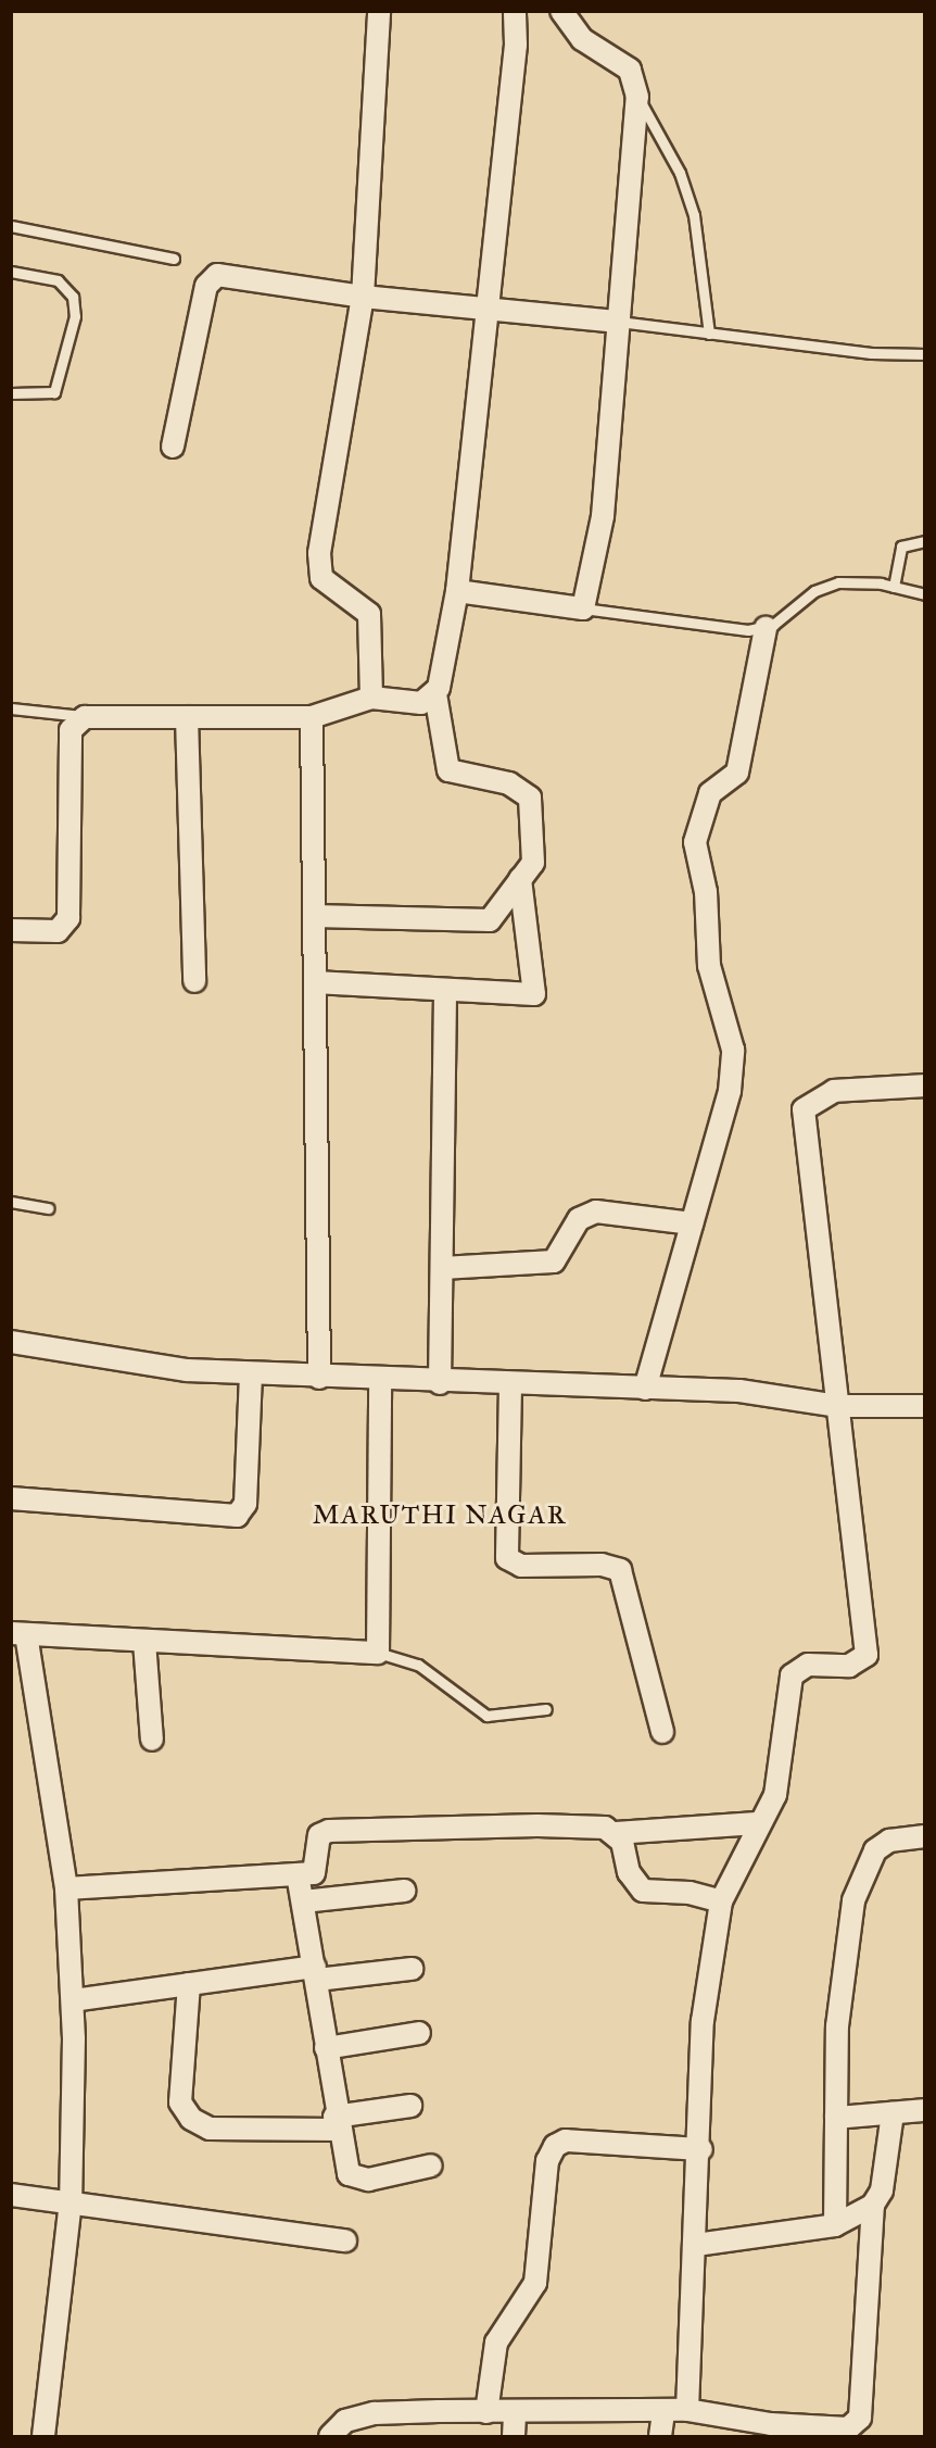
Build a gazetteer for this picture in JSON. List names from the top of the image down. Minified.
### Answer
{"districts":["MARUTHI NAGAR"]}
